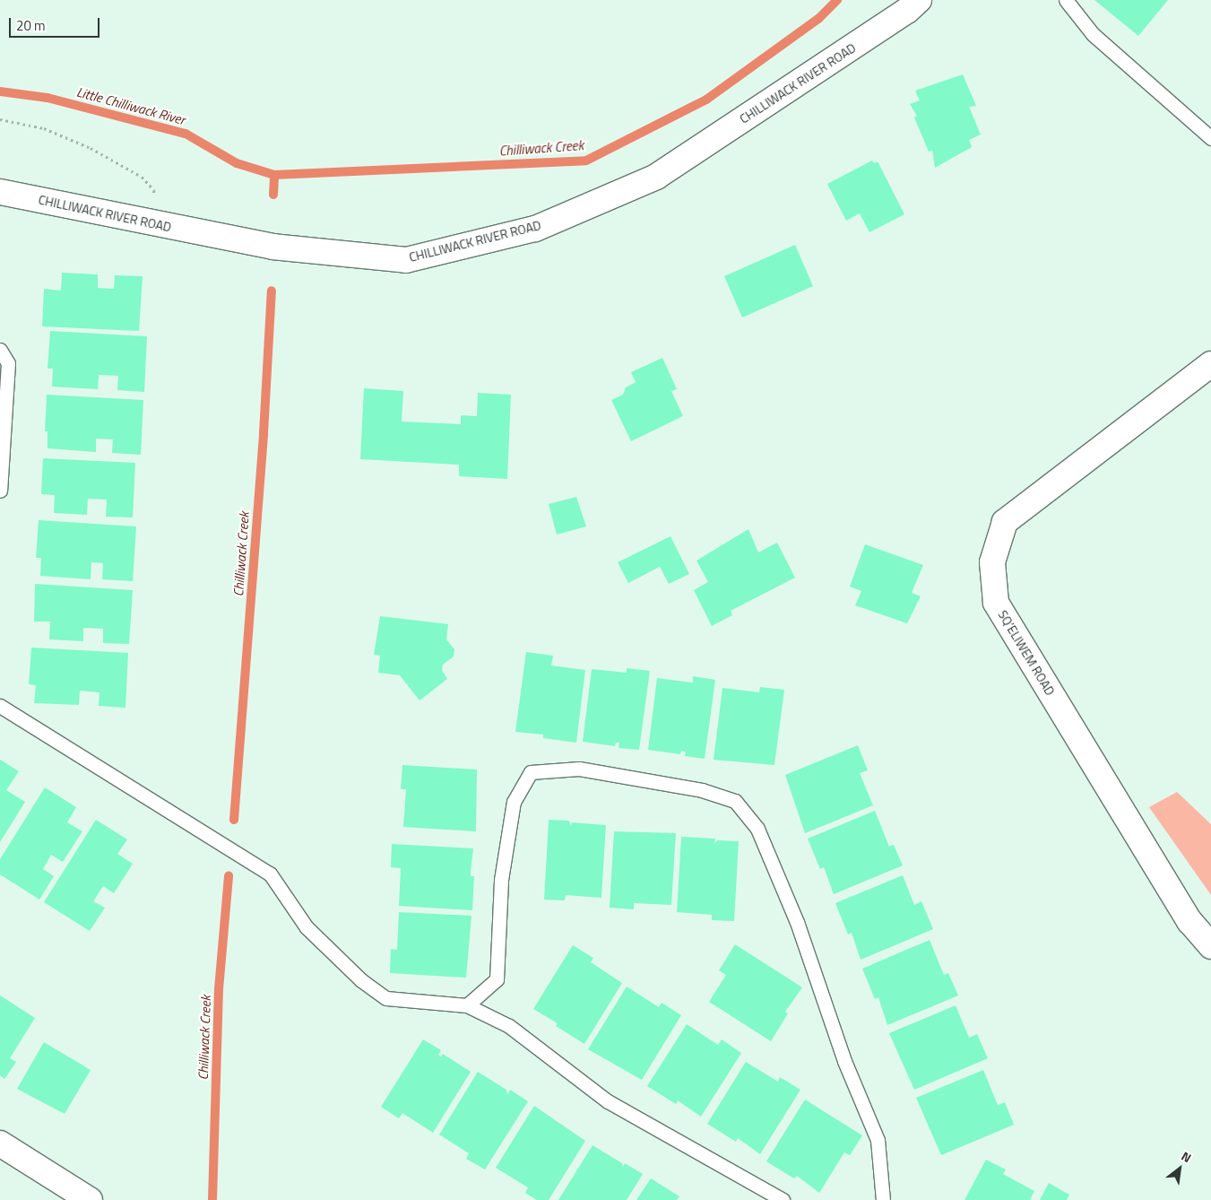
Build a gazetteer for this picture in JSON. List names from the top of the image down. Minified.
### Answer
{"streets":{"main road":["CHILLIWACK RIVER ROAD","SQ’ELIWEM ROAD"]},"water":["Little Chilliwack River","Chilliwack Creek"],"scale_bar":"20 m","north":"top right"}
